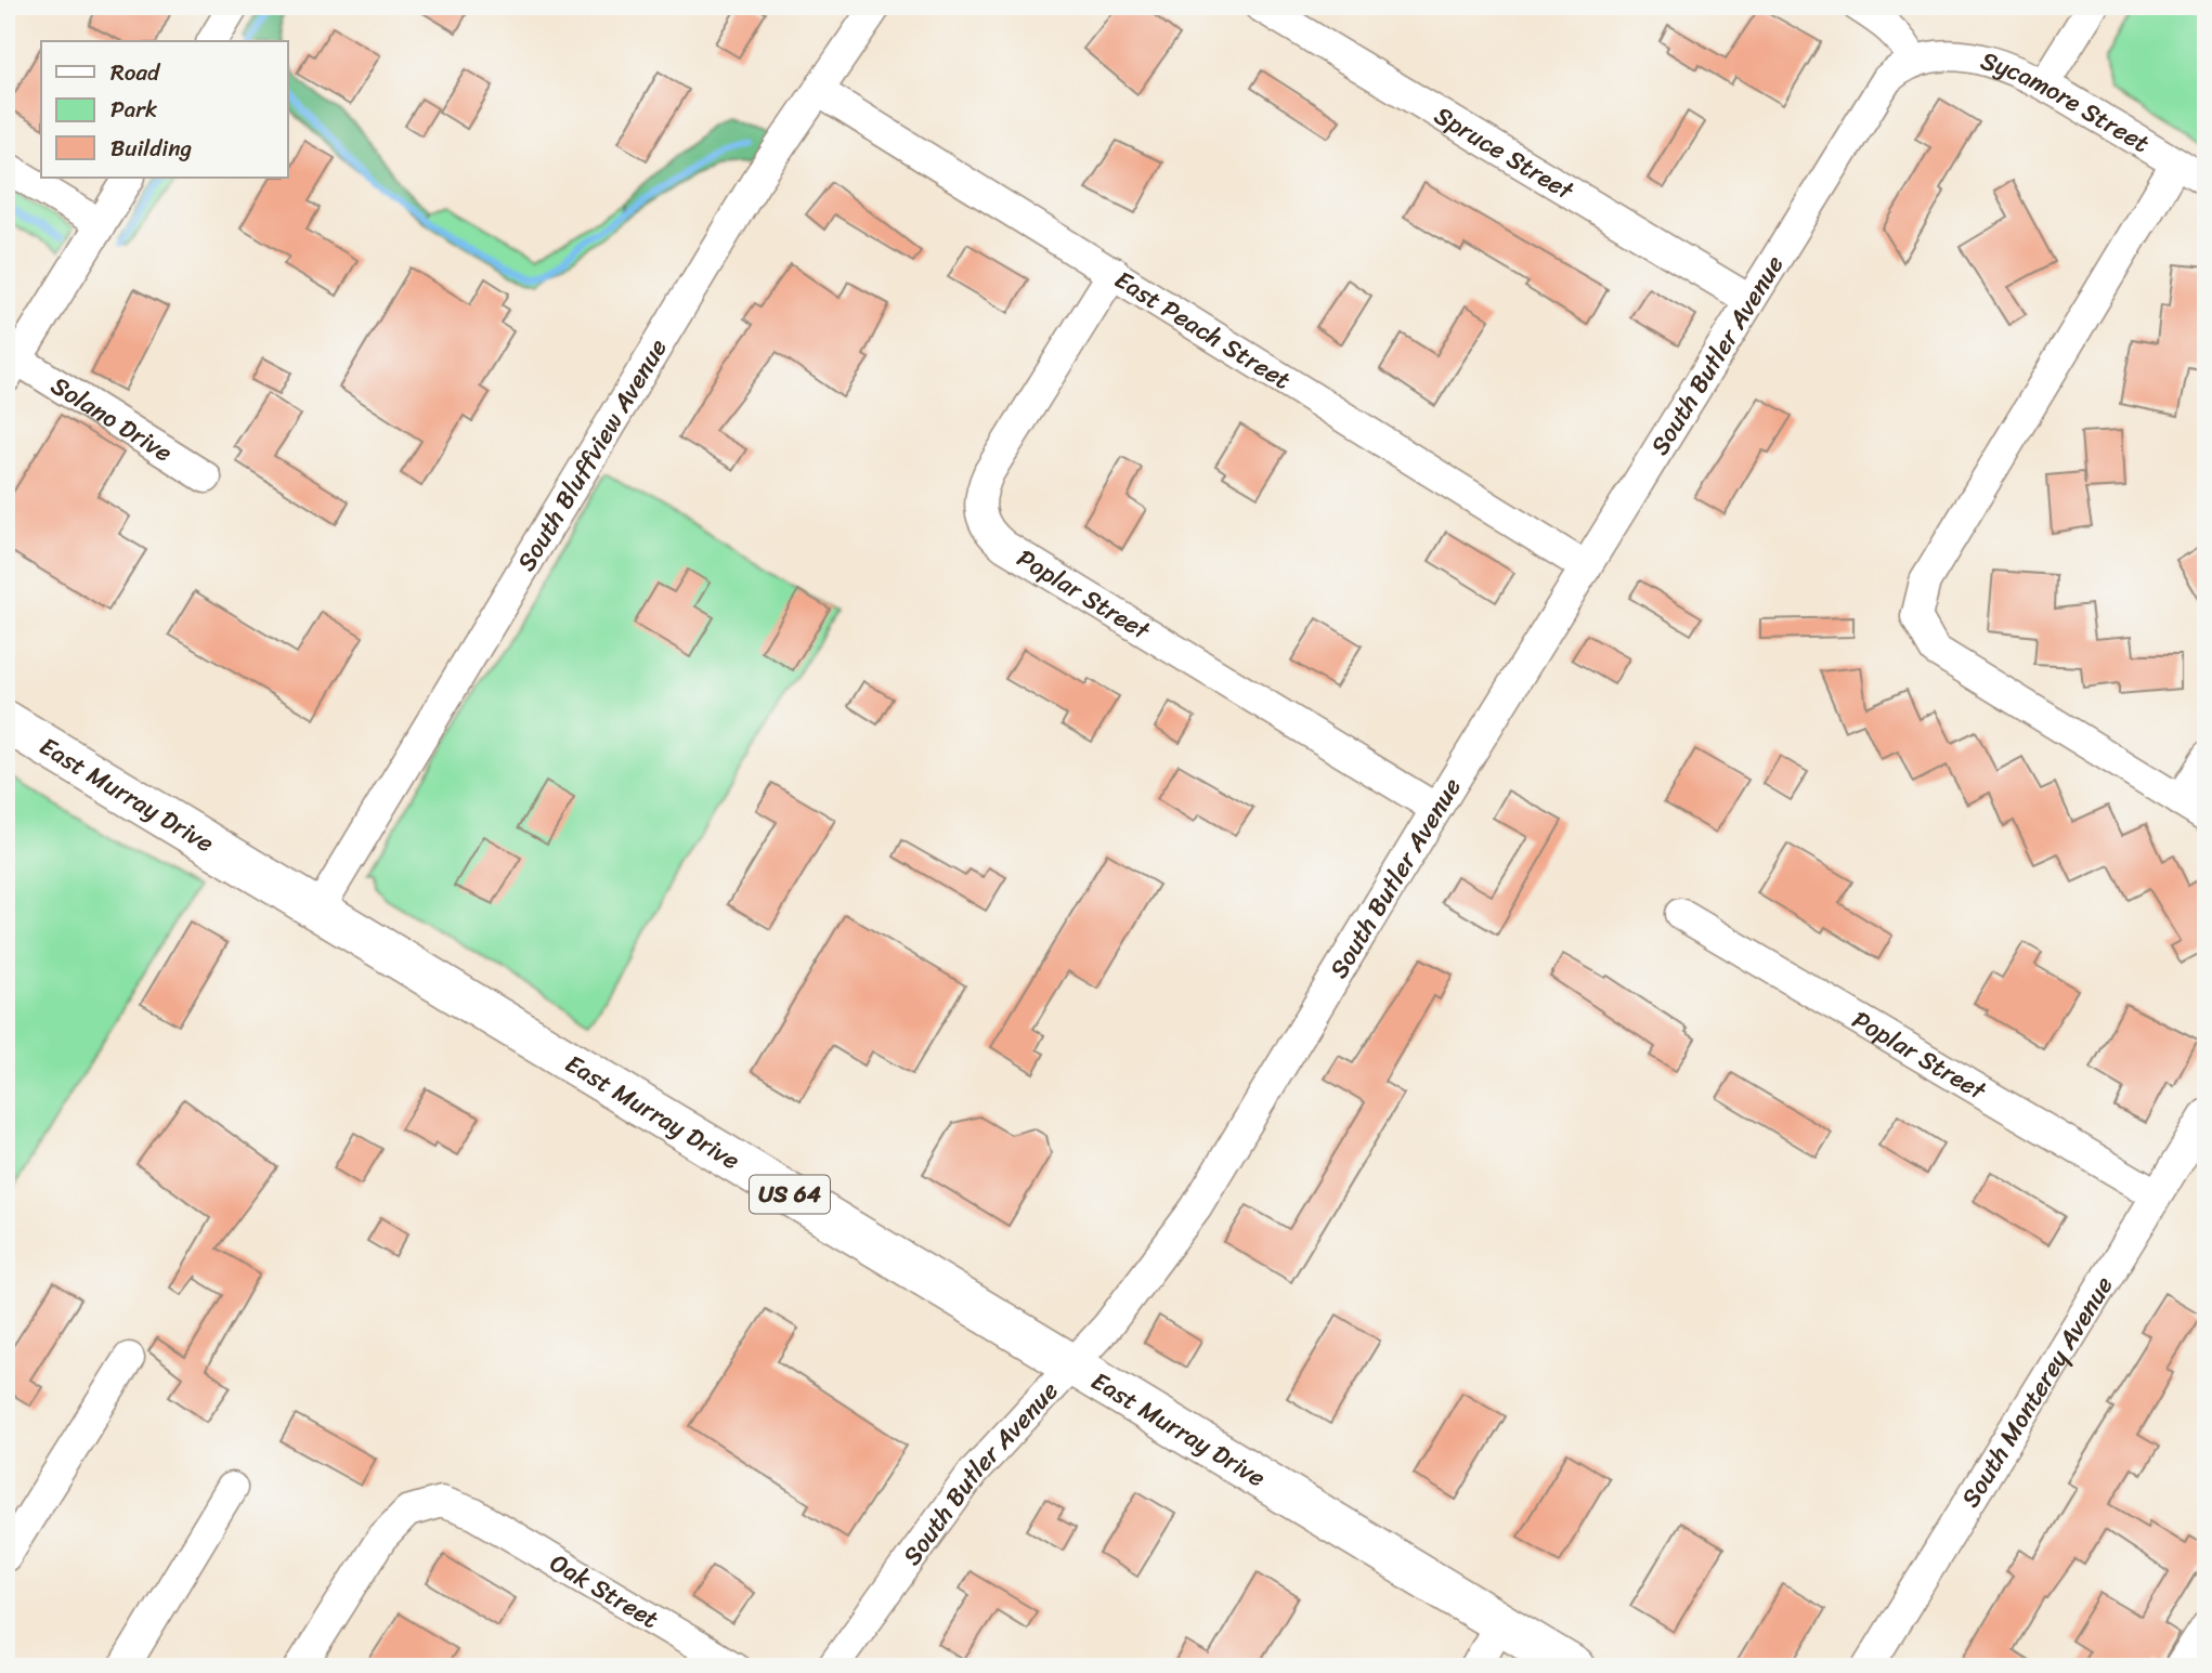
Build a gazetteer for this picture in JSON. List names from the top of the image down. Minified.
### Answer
{"streets":{"highway":["East Murray Drive","US 64"],"street":["Sycamore Street","Spruce Street","East Peach Street","South Butler Avenue","Solano Drive","South Bluffview Avenue","Poplar Street","South Monterey Avenue","Oak Street"]},"crossings":[["Sycamore Street","South Butler Avenue"],["Spruce Street","South Butler Avenue"],["East Peach Street","South Butler Avenue"],["East Peach Street","South Bluffview Avenue"],["East Peach Street","Poplar Street"],["South Butler Avenue","Poplar Street"],["South Butler Avenue","East Murray Drive"],["South Bluffview Avenue","East Murray Drive"],["Poplar Street","South Monterey Avenue"]],"legend":["Road","Park","Building"]}
